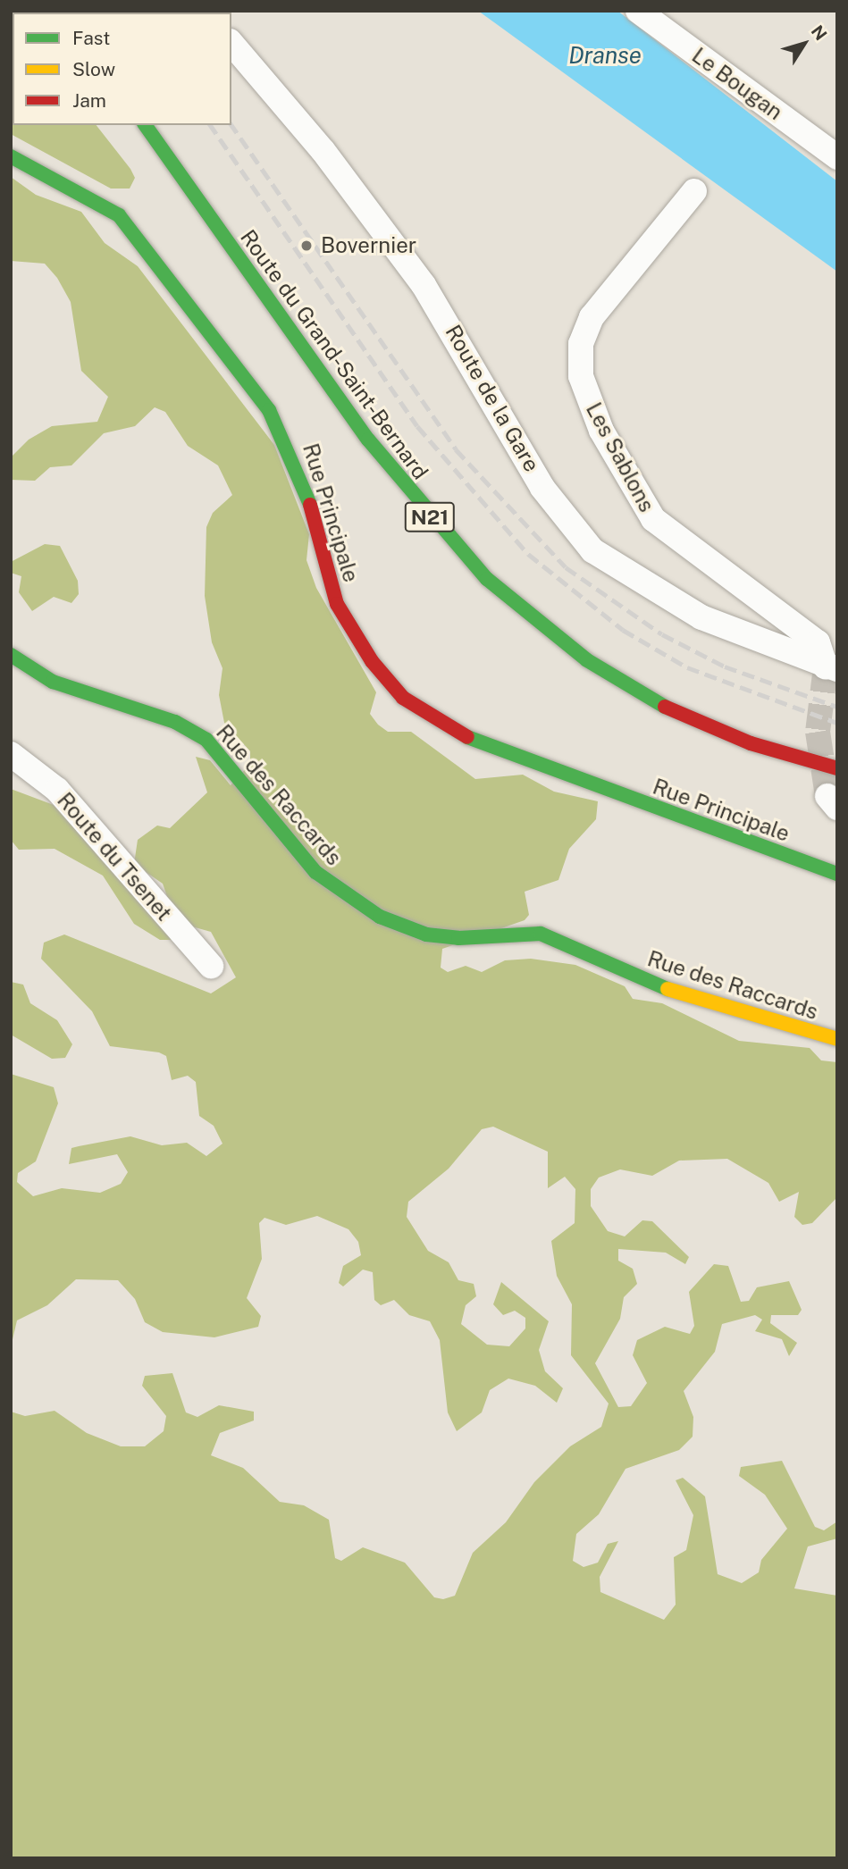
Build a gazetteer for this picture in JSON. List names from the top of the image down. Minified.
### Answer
{"streets":{"street":["Le Bougan","Route du Grand-Saint-Bernard","Route de la Gare","Les Sablons","Rue Principale","N21","Rue des Raccards","Route du Tsenet"]},"crossings":[["Route de la Gare","Les Sablons"]],"water":["Dranse"],"places":["Bovernier"],"legend":["Fast","Slow","Jam"],"north":"top right"}
